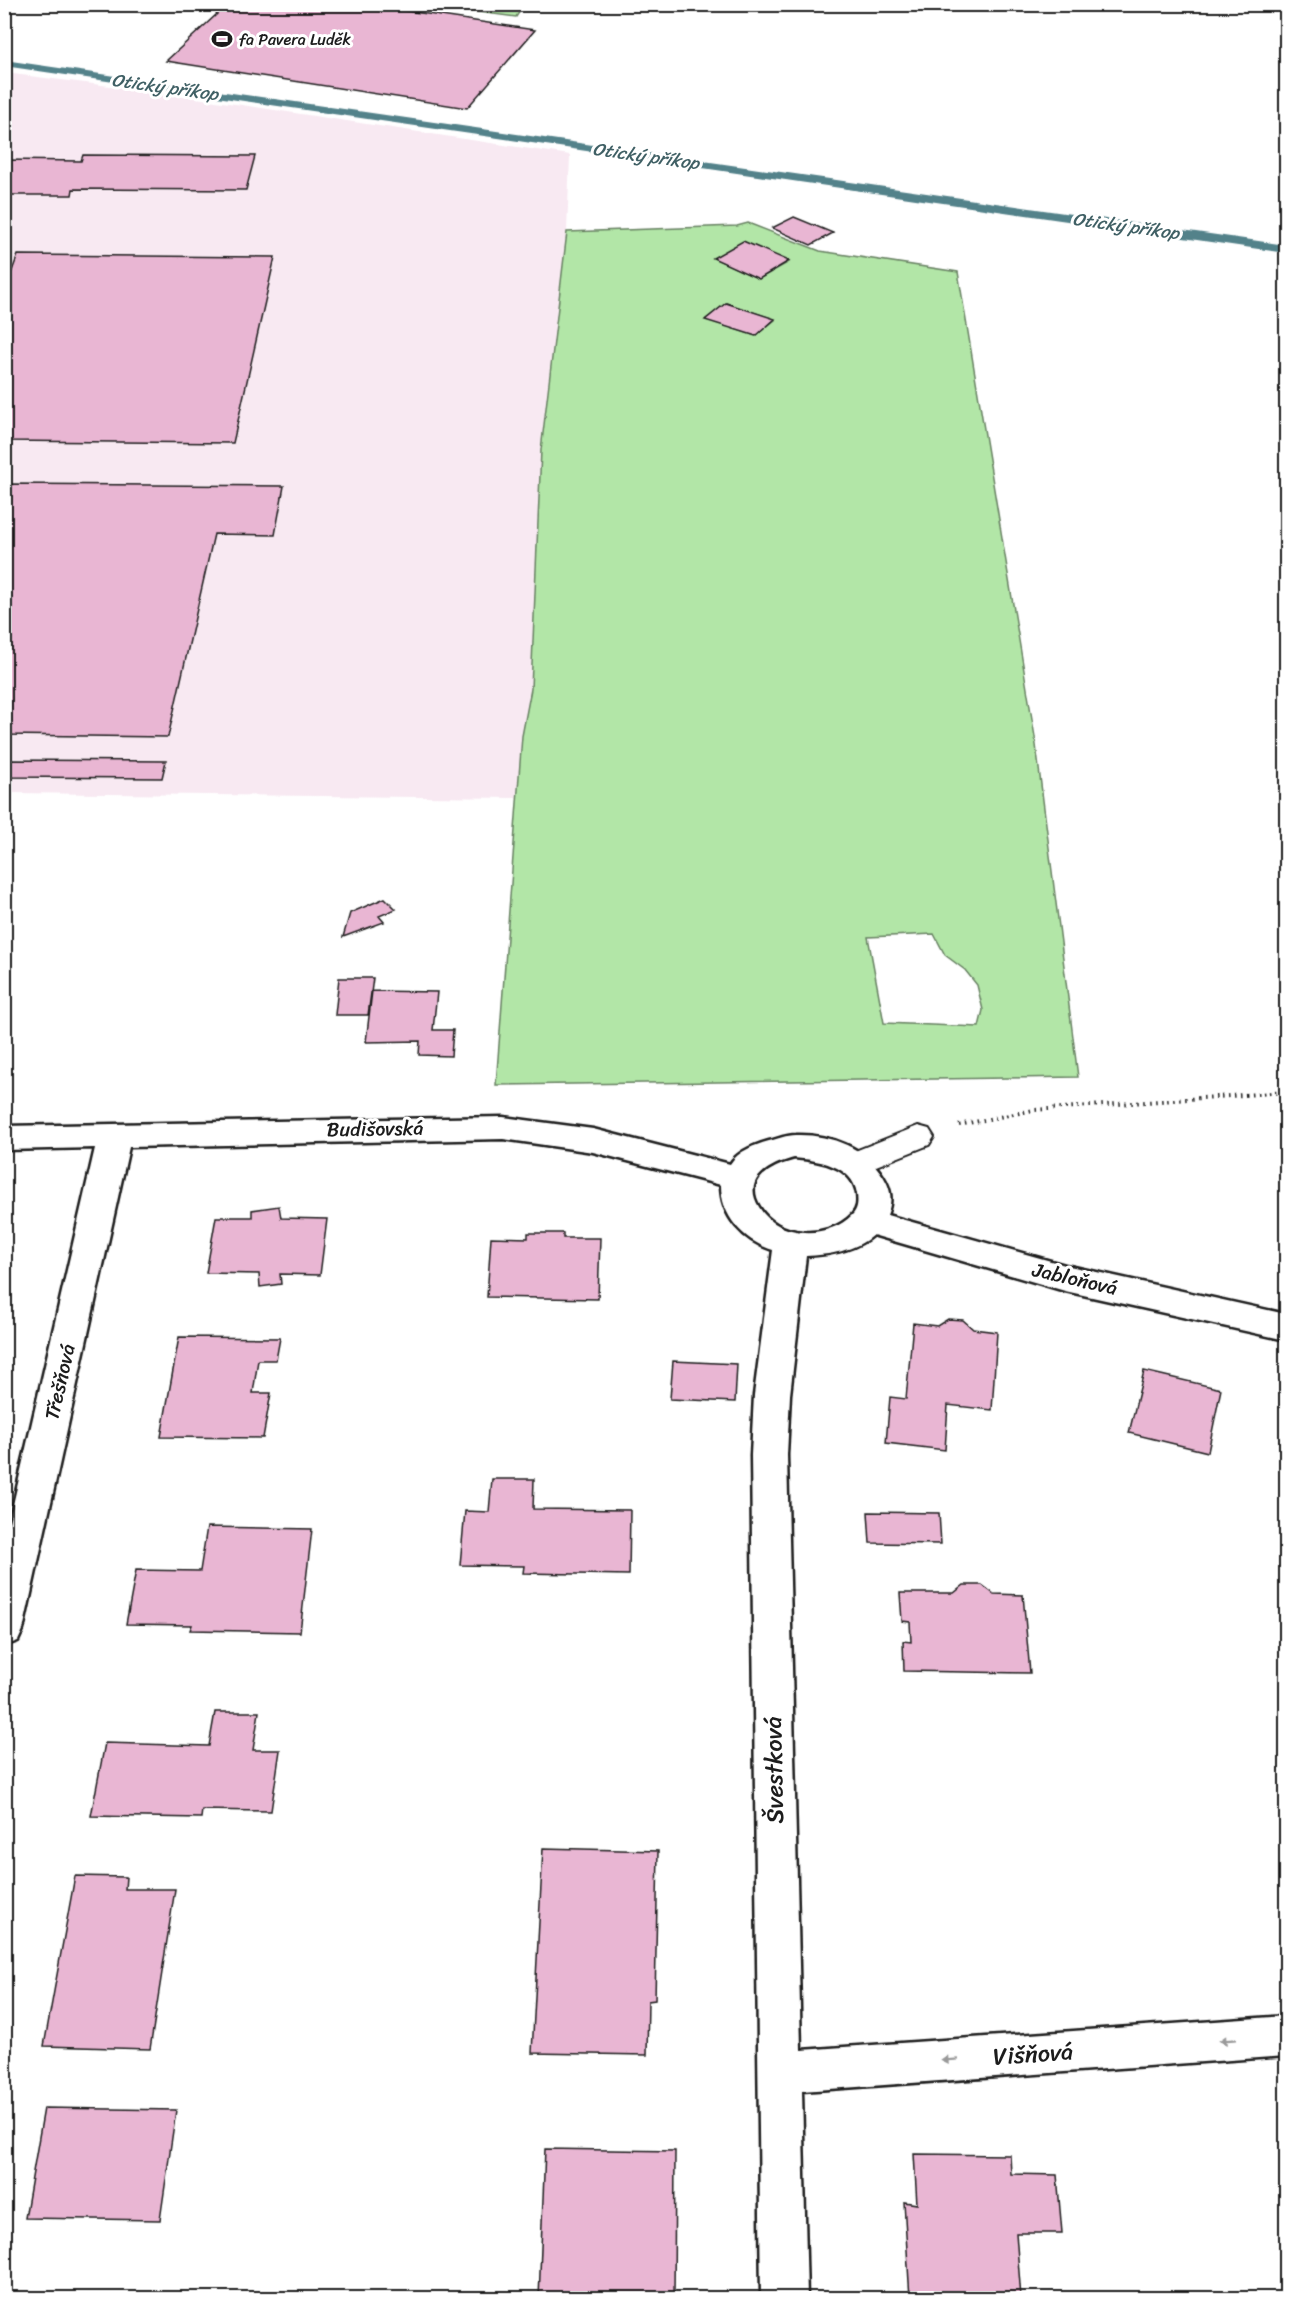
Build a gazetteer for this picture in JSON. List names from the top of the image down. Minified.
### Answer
{"streets":{"street":["Budišovská","Jabloňová","Třešňová","Švestková","Višňová"]},"crossings":[["Budišovská","Jabloňová"],["Budišovská","Třešňová"],["Budišovská","Švestková"],["Jabloňová","Švestková"],["Švestková","Višňová"]],"one_way":["Višňová"],"water":["Otický příkop"],"places":{"sports":["fa Pavera Luděk"]}}
